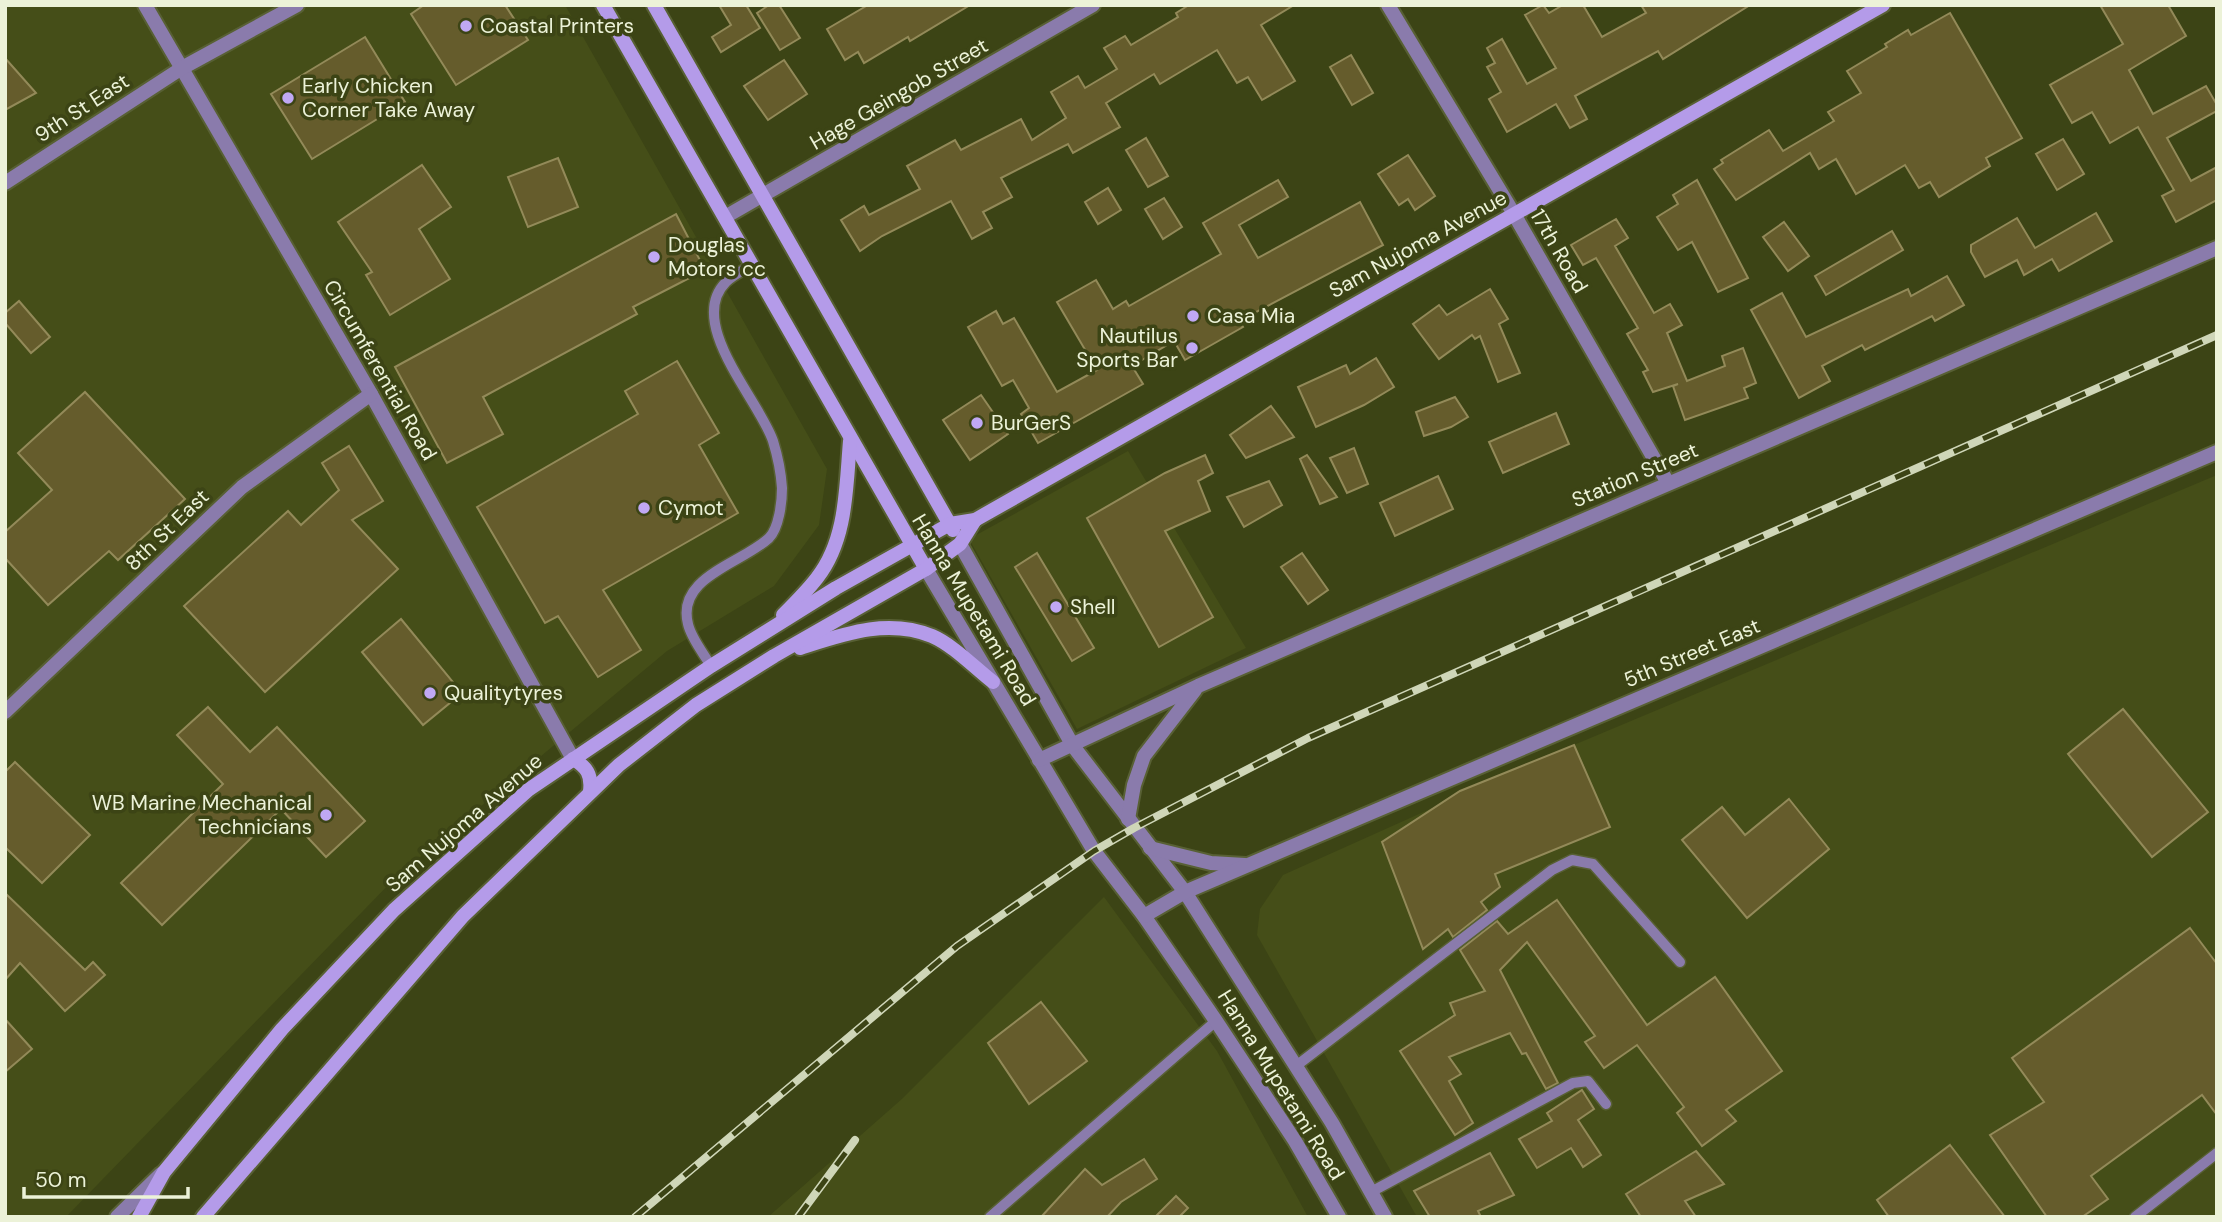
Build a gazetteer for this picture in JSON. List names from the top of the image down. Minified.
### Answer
{"streets":{"main road":["Sam Nujoma Avenue","Hanna Mupetami Road"],"street":["Hage Geingob Street","9th St East","17th Road","Circumferential Road","Station Street","8th St East","5th Street East"]},"crossings":[["Hage Geingob Street","Hanna Mupetami Road"],["9th St East","Circumferential Road"],["Sam Nujoma Avenue","17th Road"],["Sam Nujoma Avenue","Circumferential Road"],["Sam Nujoma Avenue","Hanna Mupetami Road"],["17th Road","Station Street"],["Circumferential Road","8th St East"],["Station Street","Hanna Mupetami Road"],["Hanna Mupetami Road","5th Street East"]],"places":["Coastal Printers","Early Chicken Corner Take Away","Douglas Motors cc","Casa Mia","Nautilus Sports Bar","BurGerS","Cymot","Shell","Qualitytyres","WB Marine Mechanical Technicians"],"scale_bar":"50 m"}
